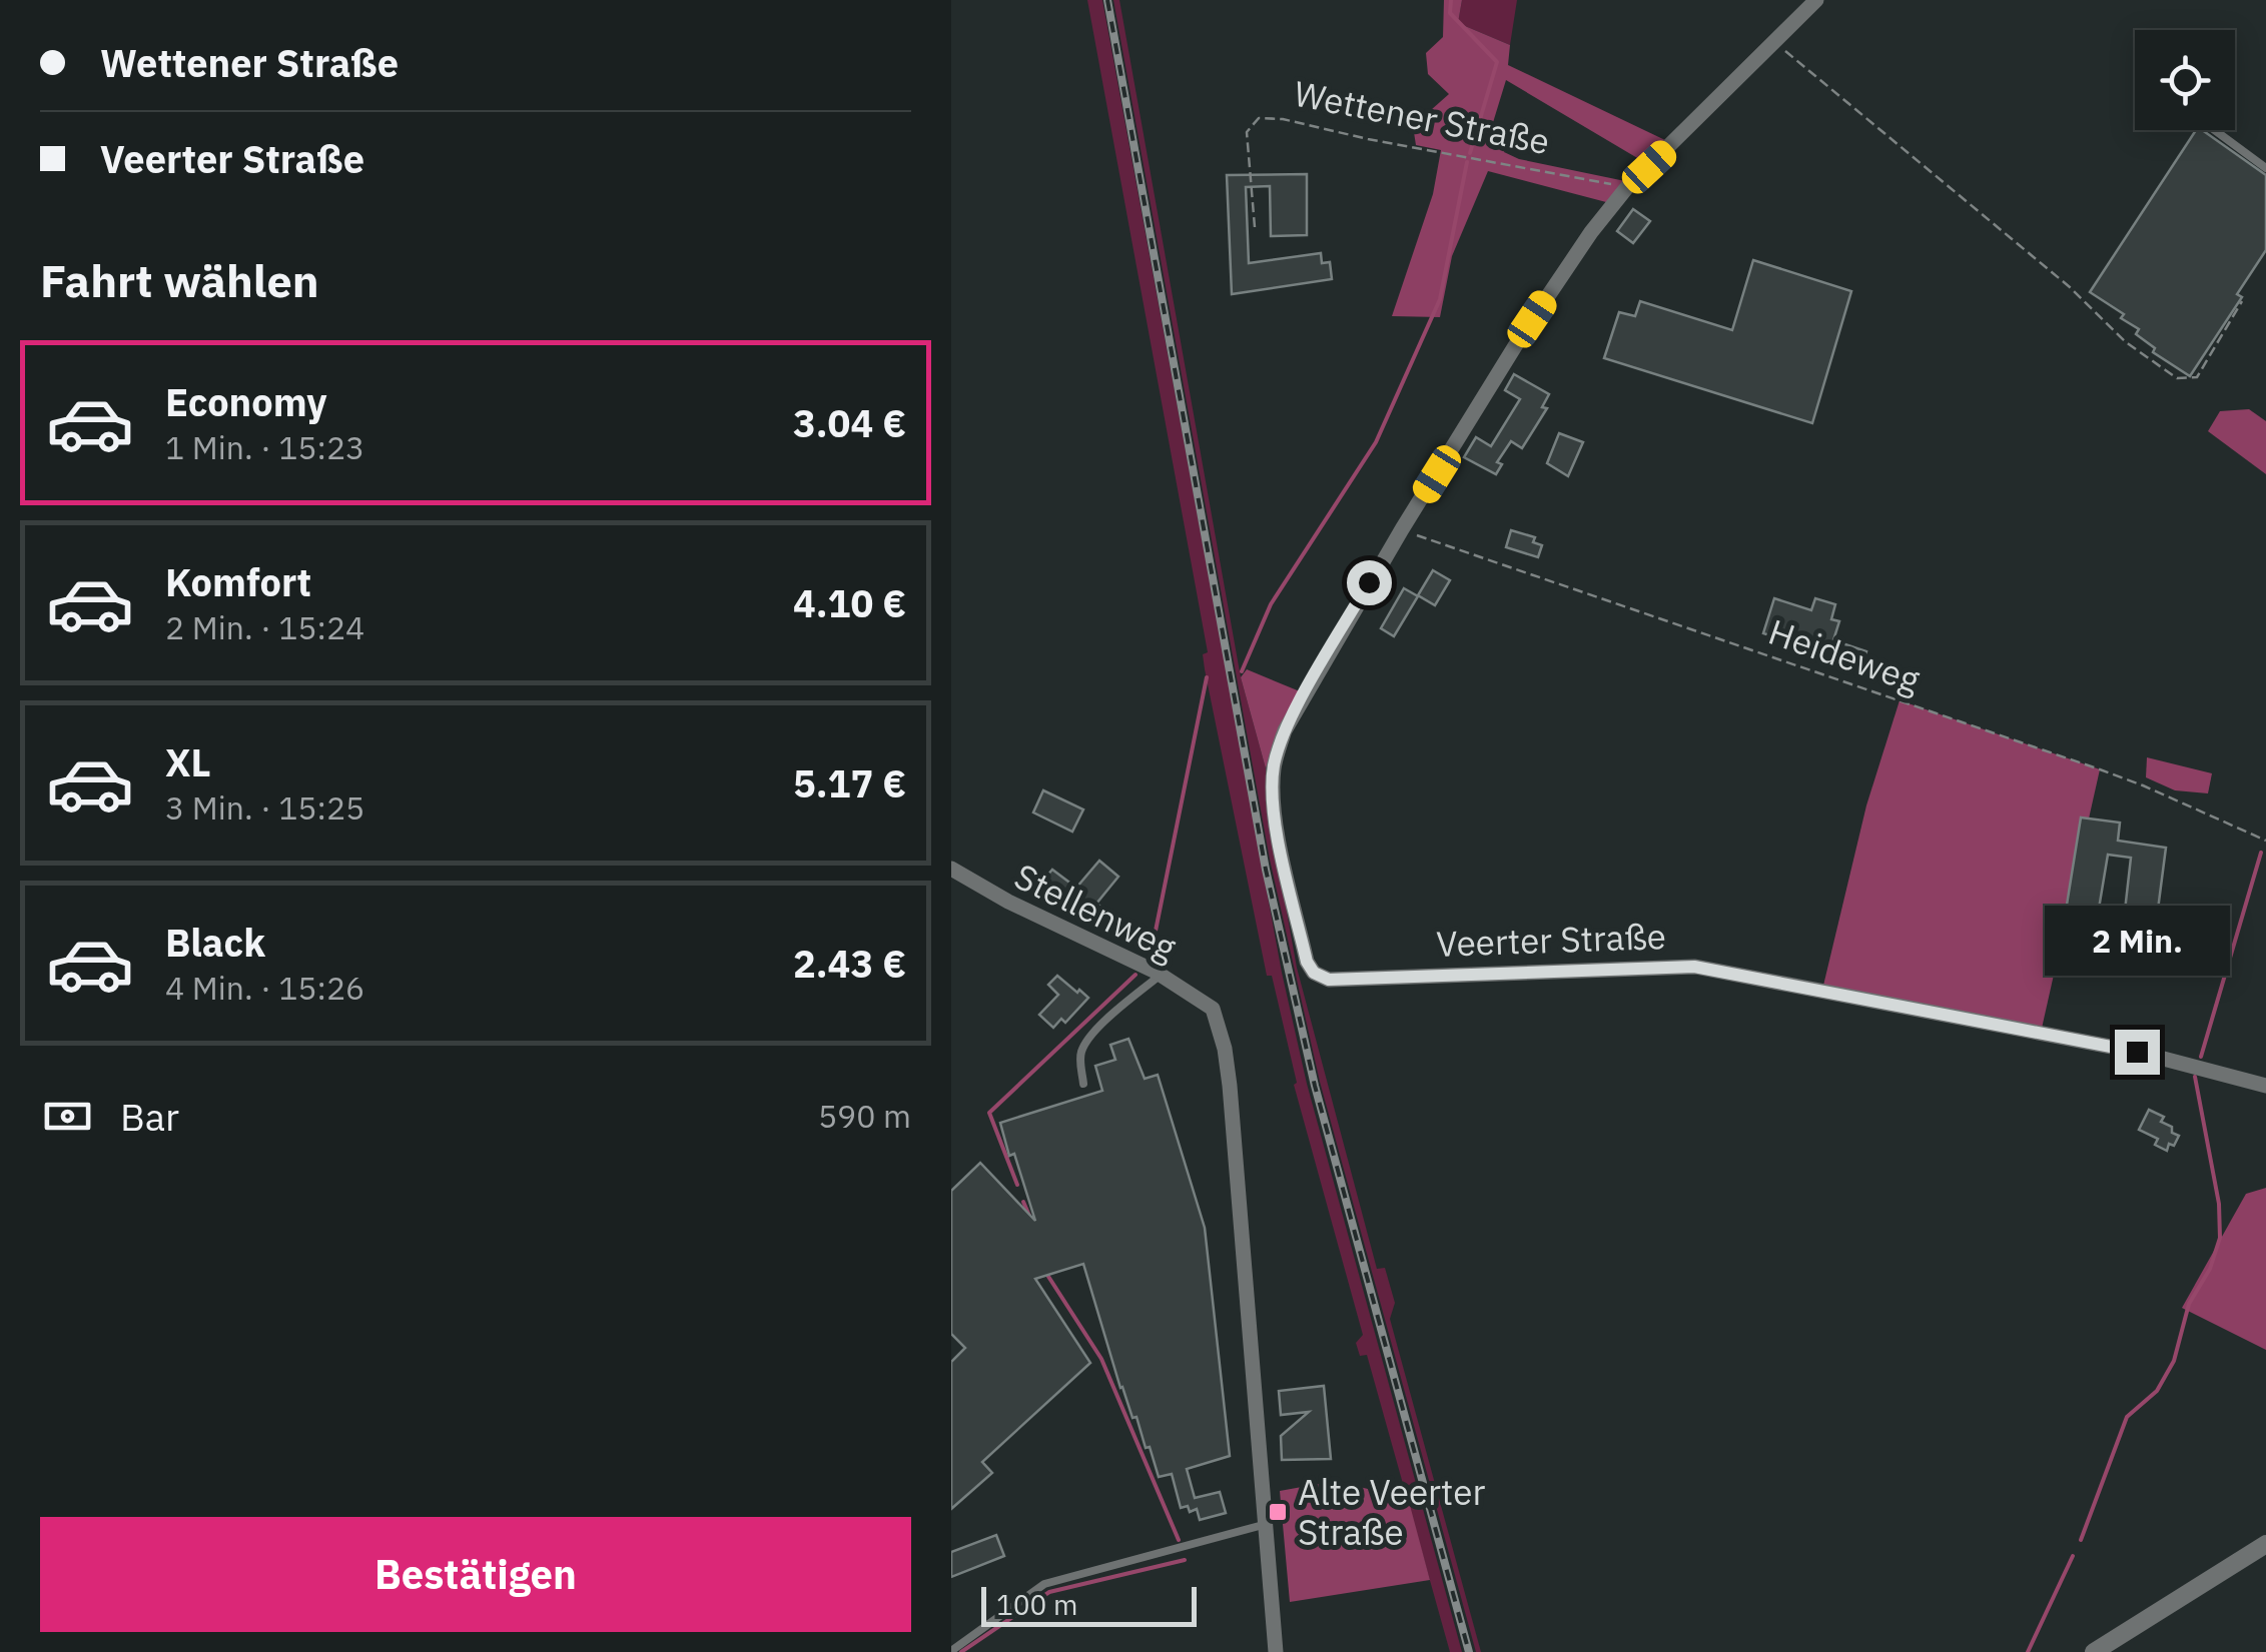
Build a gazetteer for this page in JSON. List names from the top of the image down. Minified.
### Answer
{"streets":{"street":["Stellenweg","Veerter Straße"],"path":["Wettener Straße","Heideweg"]},"crossings":[["Heideweg","Veerter Straße"]],"places":{"transit":["Alte Veerter Straße"]},"scale_bar":"100 m","page":{"banner":["Wettener Straße","Veerter Straße"],"heading":"Fahrt wählen","list":[{"name":"Economy","note":"1 Min. · 15:23","value":"3.04 €"},{"name":"Komfort","note":"2 Min. · 15:24","value":"4.10 €"},{"name":"XL","note":"3 Min. · 15:25","value":"5.17 €"},{"name":"Black","note":"4 Min. · 15:26","value":"2.43 €"}],"bubble":"2 Min.","pay":["Bar","590 m"],"buttons":"Bestätigen","scale":"100 m"}}
